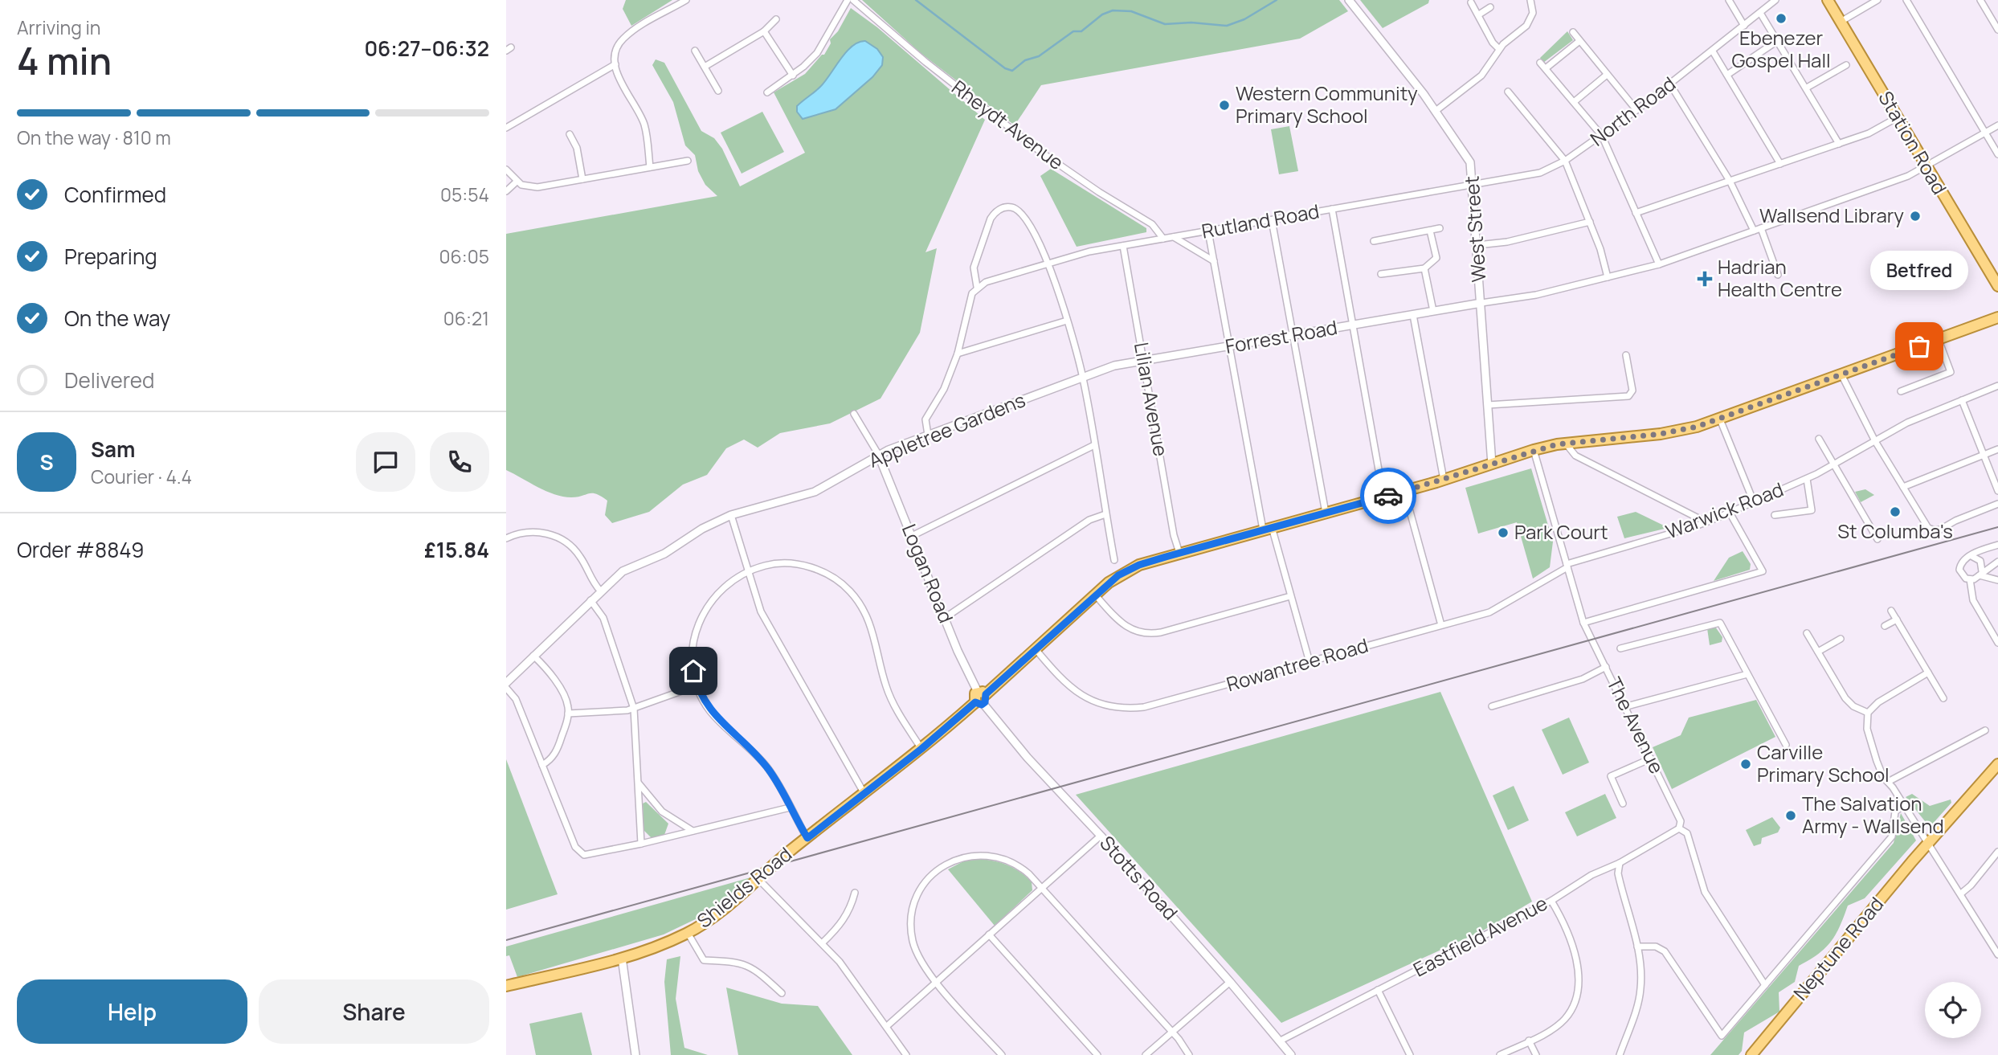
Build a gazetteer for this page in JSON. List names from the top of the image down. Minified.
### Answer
{"streets":{"main road":["Station Road","Shields Road","Neptune Road"],"street":["North Road","Rheydt Avenue","Rutland Road","West Street","Forrest Road","Lilian Avenue","Appletree Gardens","Warwick Road","Logan Road","Rowantree Road","The Avenue","Stotts Road","Eastfield Avenue"]},"crossings":[["North Road","Rutland Road"],["North Road","West Street"],["Rheydt Avenue","Rutland Road"],["Rutland Road","West Street"],["Rutland Road","Lilian Avenue"],["West Street","Forrest Road"],["West Street","Shields Road"],["Forrest Road","Lilian Avenue"],["Forrest Road","Appletree Gardens"],["Lilian Avenue","Shields Road"],["Appletree Gardens","Logan Road"],["Warwick Road","Rowantree Road"],["Warwick Road","The Avenue"],["Logan Road","Stotts Road"],["Logan Road","Shields Road"],["Rowantree Road","The Avenue"],["Rowantree Road","Shields Road"],["The Avenue","Shields Road"],["The Avenue","Eastfield Avenue"],["Stotts Road","Shields Road"],["Stotts Road","Eastfield Avenue"]],"places":{"other":["Ebenezer Gospel Hall","Western Community Primary School","Wallsend Library","Betfred","St Columba's","Park Court","Carville Primary School","The Salvation Army - Wallsend"],"health":["Hadrian Health Centre"]},"page":{"heading":["4 min","Arriving in","06:27–06:32"],"panel":["Sam","Courier · 4.4","Order #8849","£15.84"],"bar":"On the way · 810 m","list":[["Confirmed","05:54"],["Preparing","06:05"],["On the way","06:21"],"Delivered"],"bubble":"Betfred","round":"S","buttons":["Help","Share"]}}
